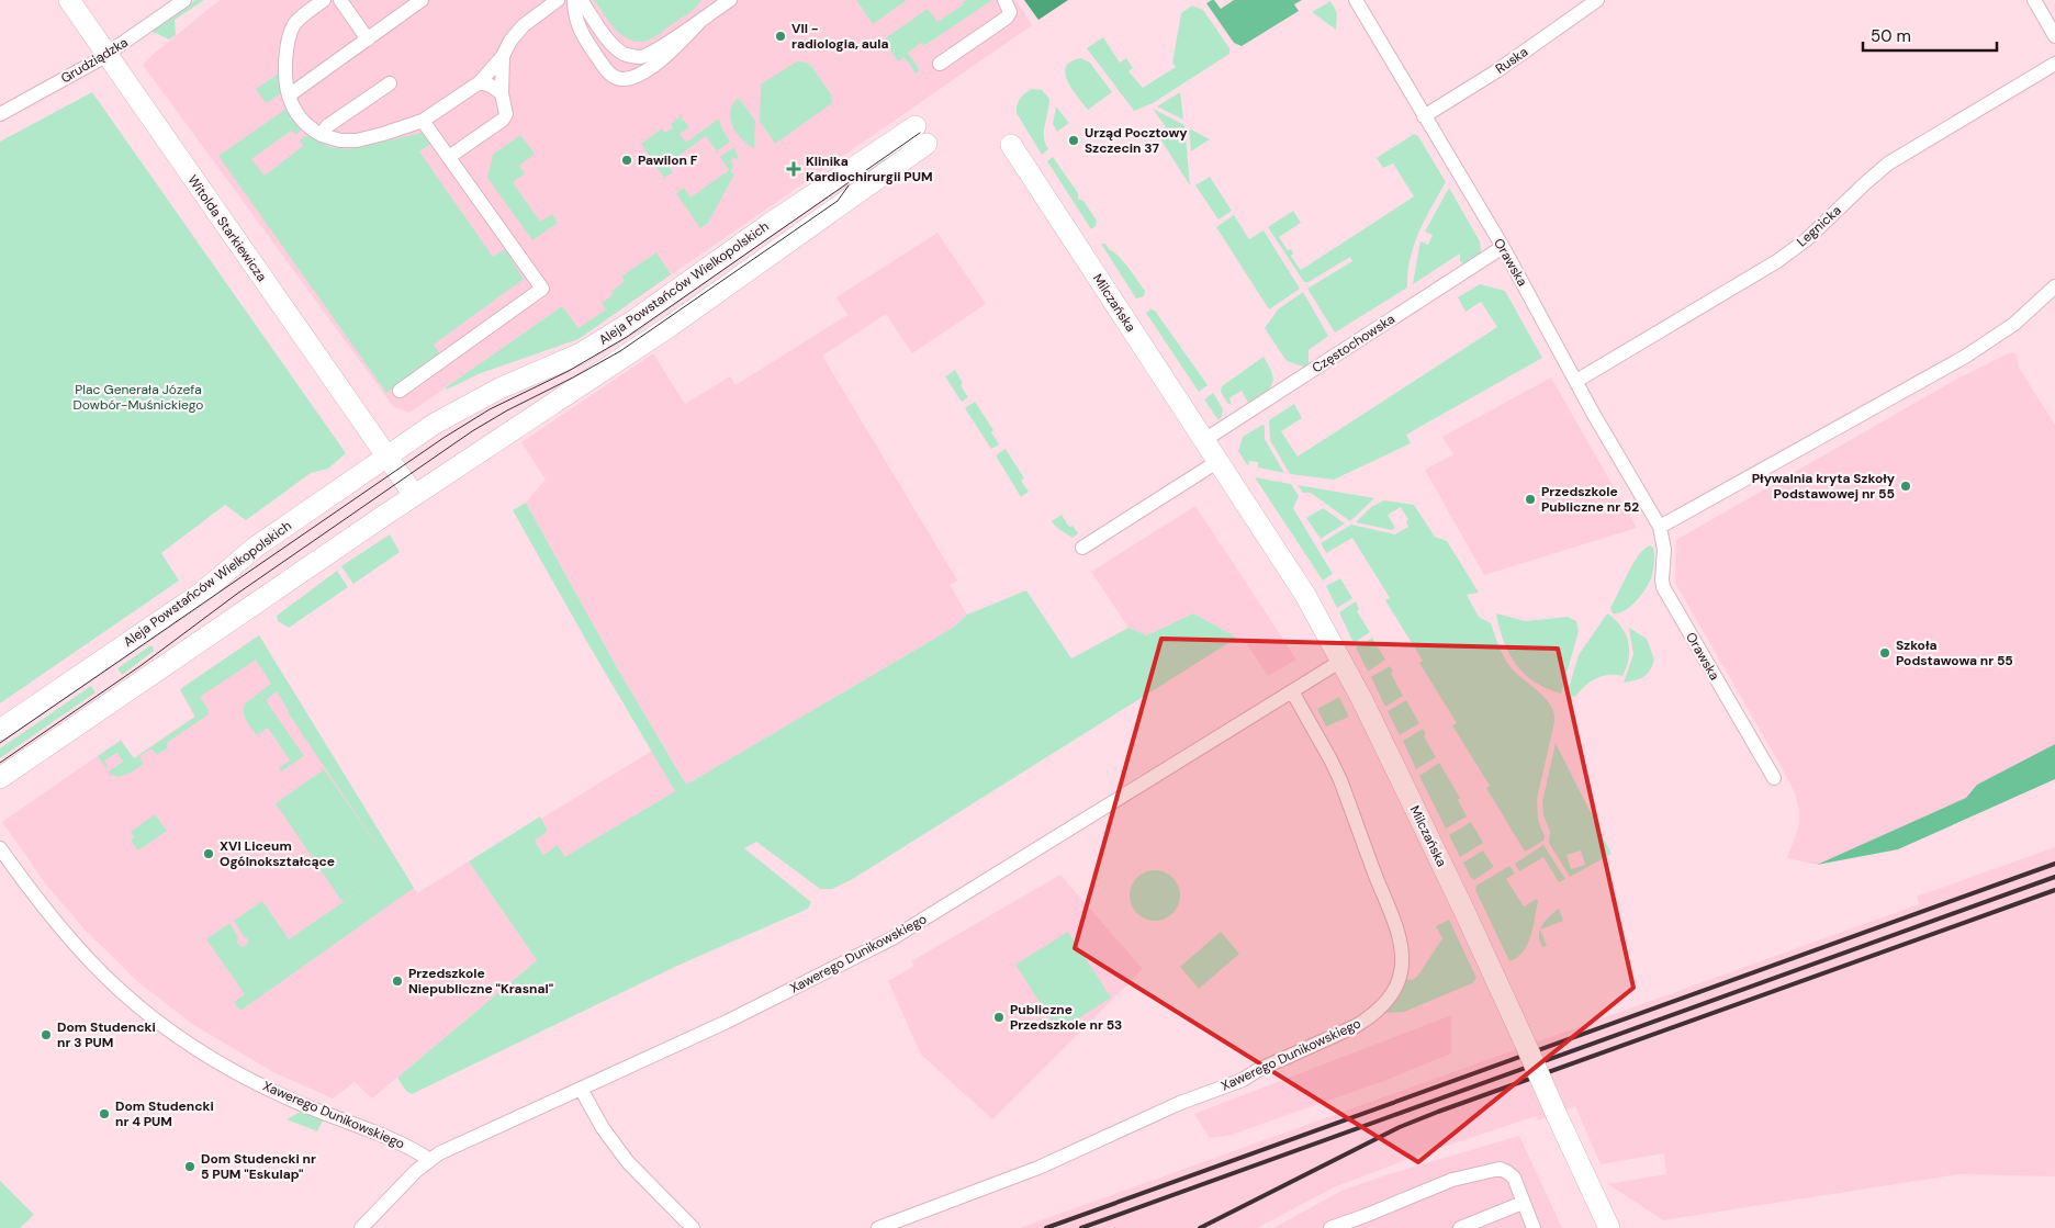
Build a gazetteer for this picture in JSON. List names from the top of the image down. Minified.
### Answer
{"streets":{"street":["Grudziądzka","Ruska","Legnicka","Witolda Starkiewicza","Orawska","Aleja Powstańców Wielkopolskich","Milczańska","Częstochowska","Xawerego Dunikowskiego"]},"crossings":[["Grudziądzka","Witolda Starkiewicza"],["Ruska","Orawska"],["Legnicka","Orawska"],["Witolda Starkiewicza","Aleja Powstańców Wielkopolskich"],["Orawska","Częstochowska"],["Milczańska","Częstochowska"],["Milczańska","Xawerego Dunikowskiego"]],"parks":["Plac Generała Józefa Dowbór-Muśnickiego"],"places":{"other":["VII - radiologia, aula","Urząd Pocztowy Szczecin 37","Pawilon F","Pływalnia kryta Szkoły Podstawowej nr 55","Przedszkole Publiczne nr 52","Szkoła Podstawowa nr 55","XVI Liceum Ogólnokształcące","Przedszkole Niepubliczne \"Krasnal\"","Publiczne Przedszkole nr 53","Dom Studencki nr 3 PUM","Dom Studencki nr 4 PUM","Dom Studencki nr 5 PUM \"Eskulap\""],"health":["Klinika Kardiochirurgii PUM"]},"scale_bar":"50 m"}
